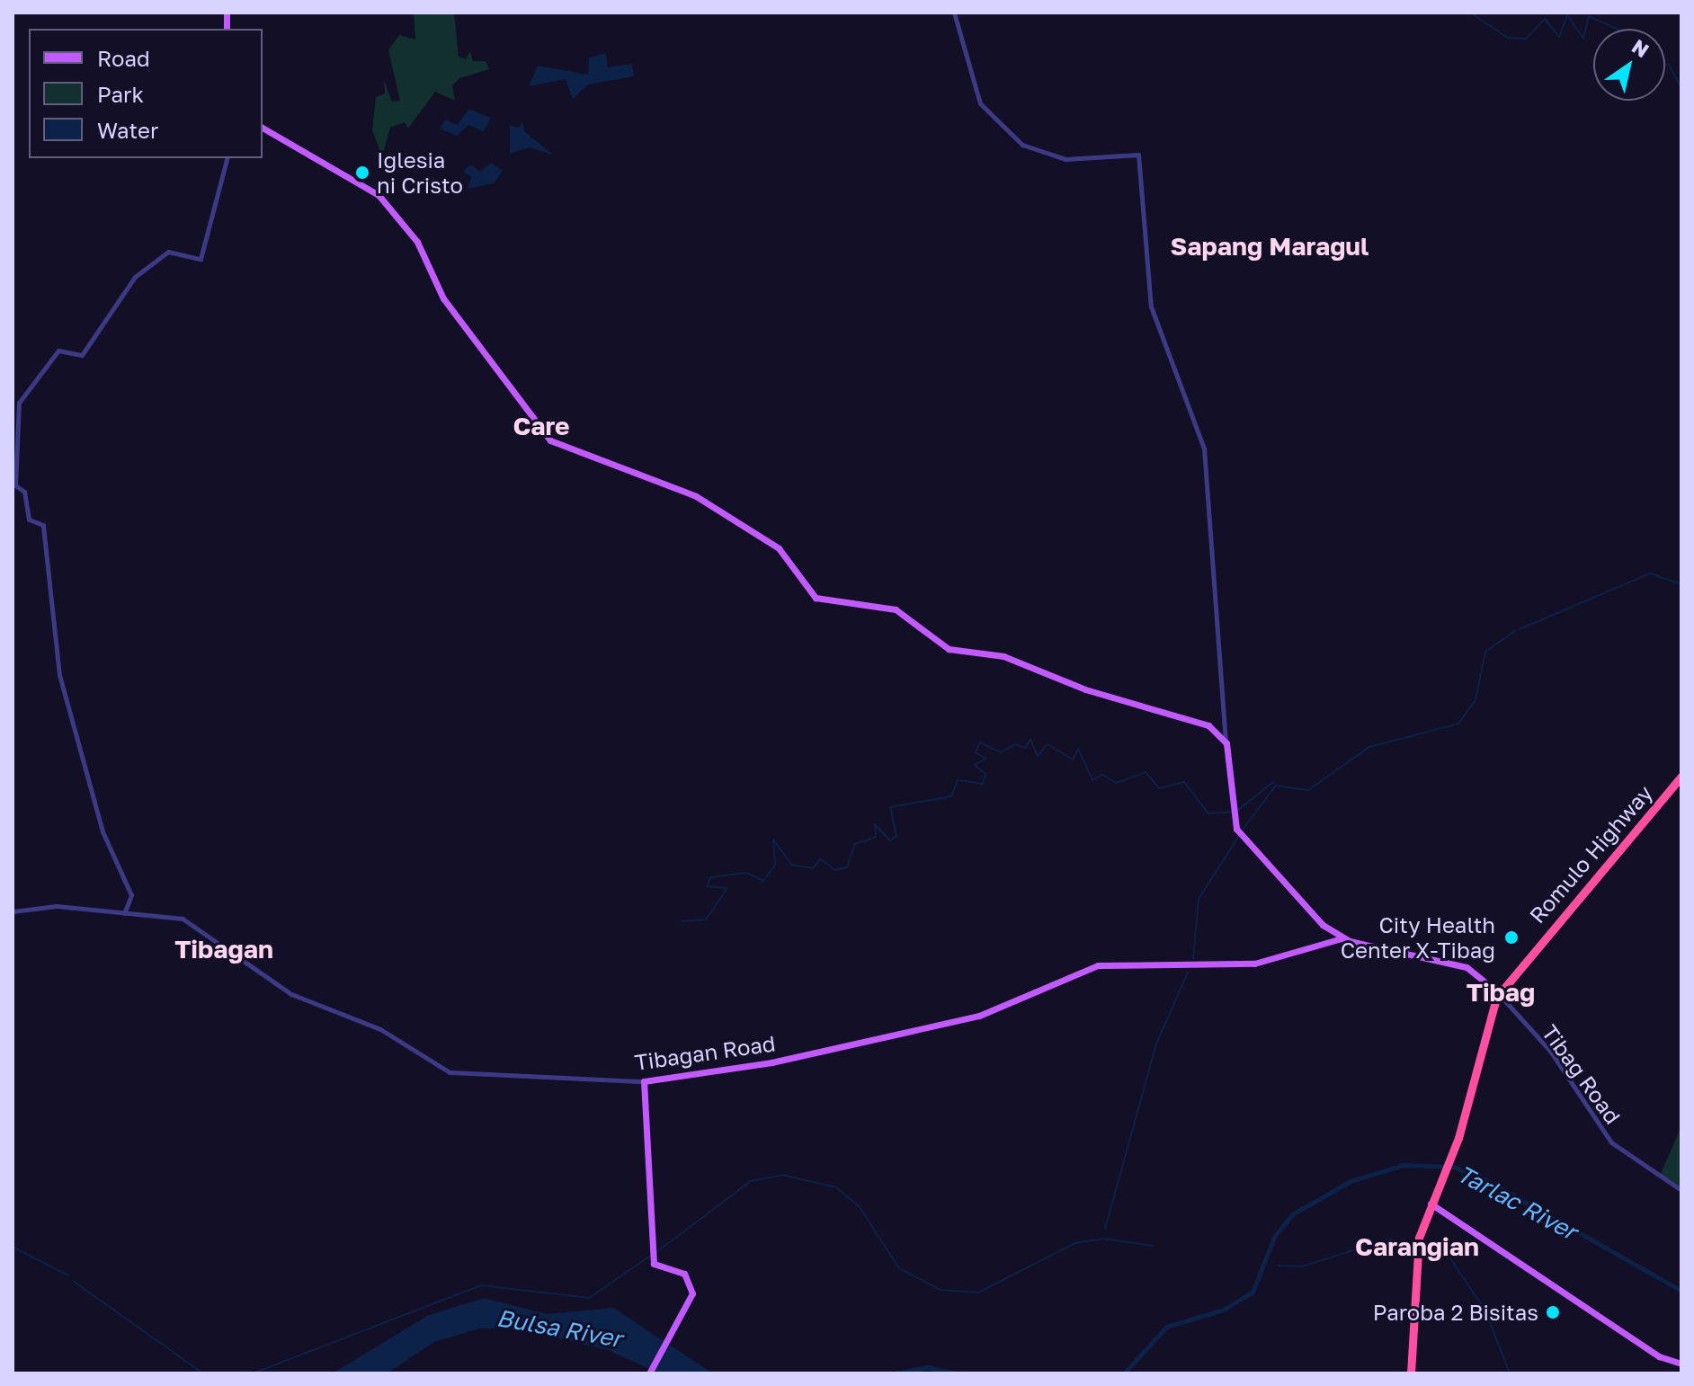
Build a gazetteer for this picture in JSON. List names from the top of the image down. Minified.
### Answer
{"streets":{"highway":["Romulo Highway"],"main road":["Tibagan Road"],"street":["Tibag Road"]},"crossings":[["Romulo Highway","Tibag Road"]],"districts":["Sapang Maragul","Care","Tibagan","Tibag","Carangian"],"water":["Tarlac River","Bulsa River"],"places":["Iglesia ni Cristo","City Health Center X-Tibag","Paroba 2 Bisitas"],"legend":["Road","Park","Water"],"north":"top right"}
